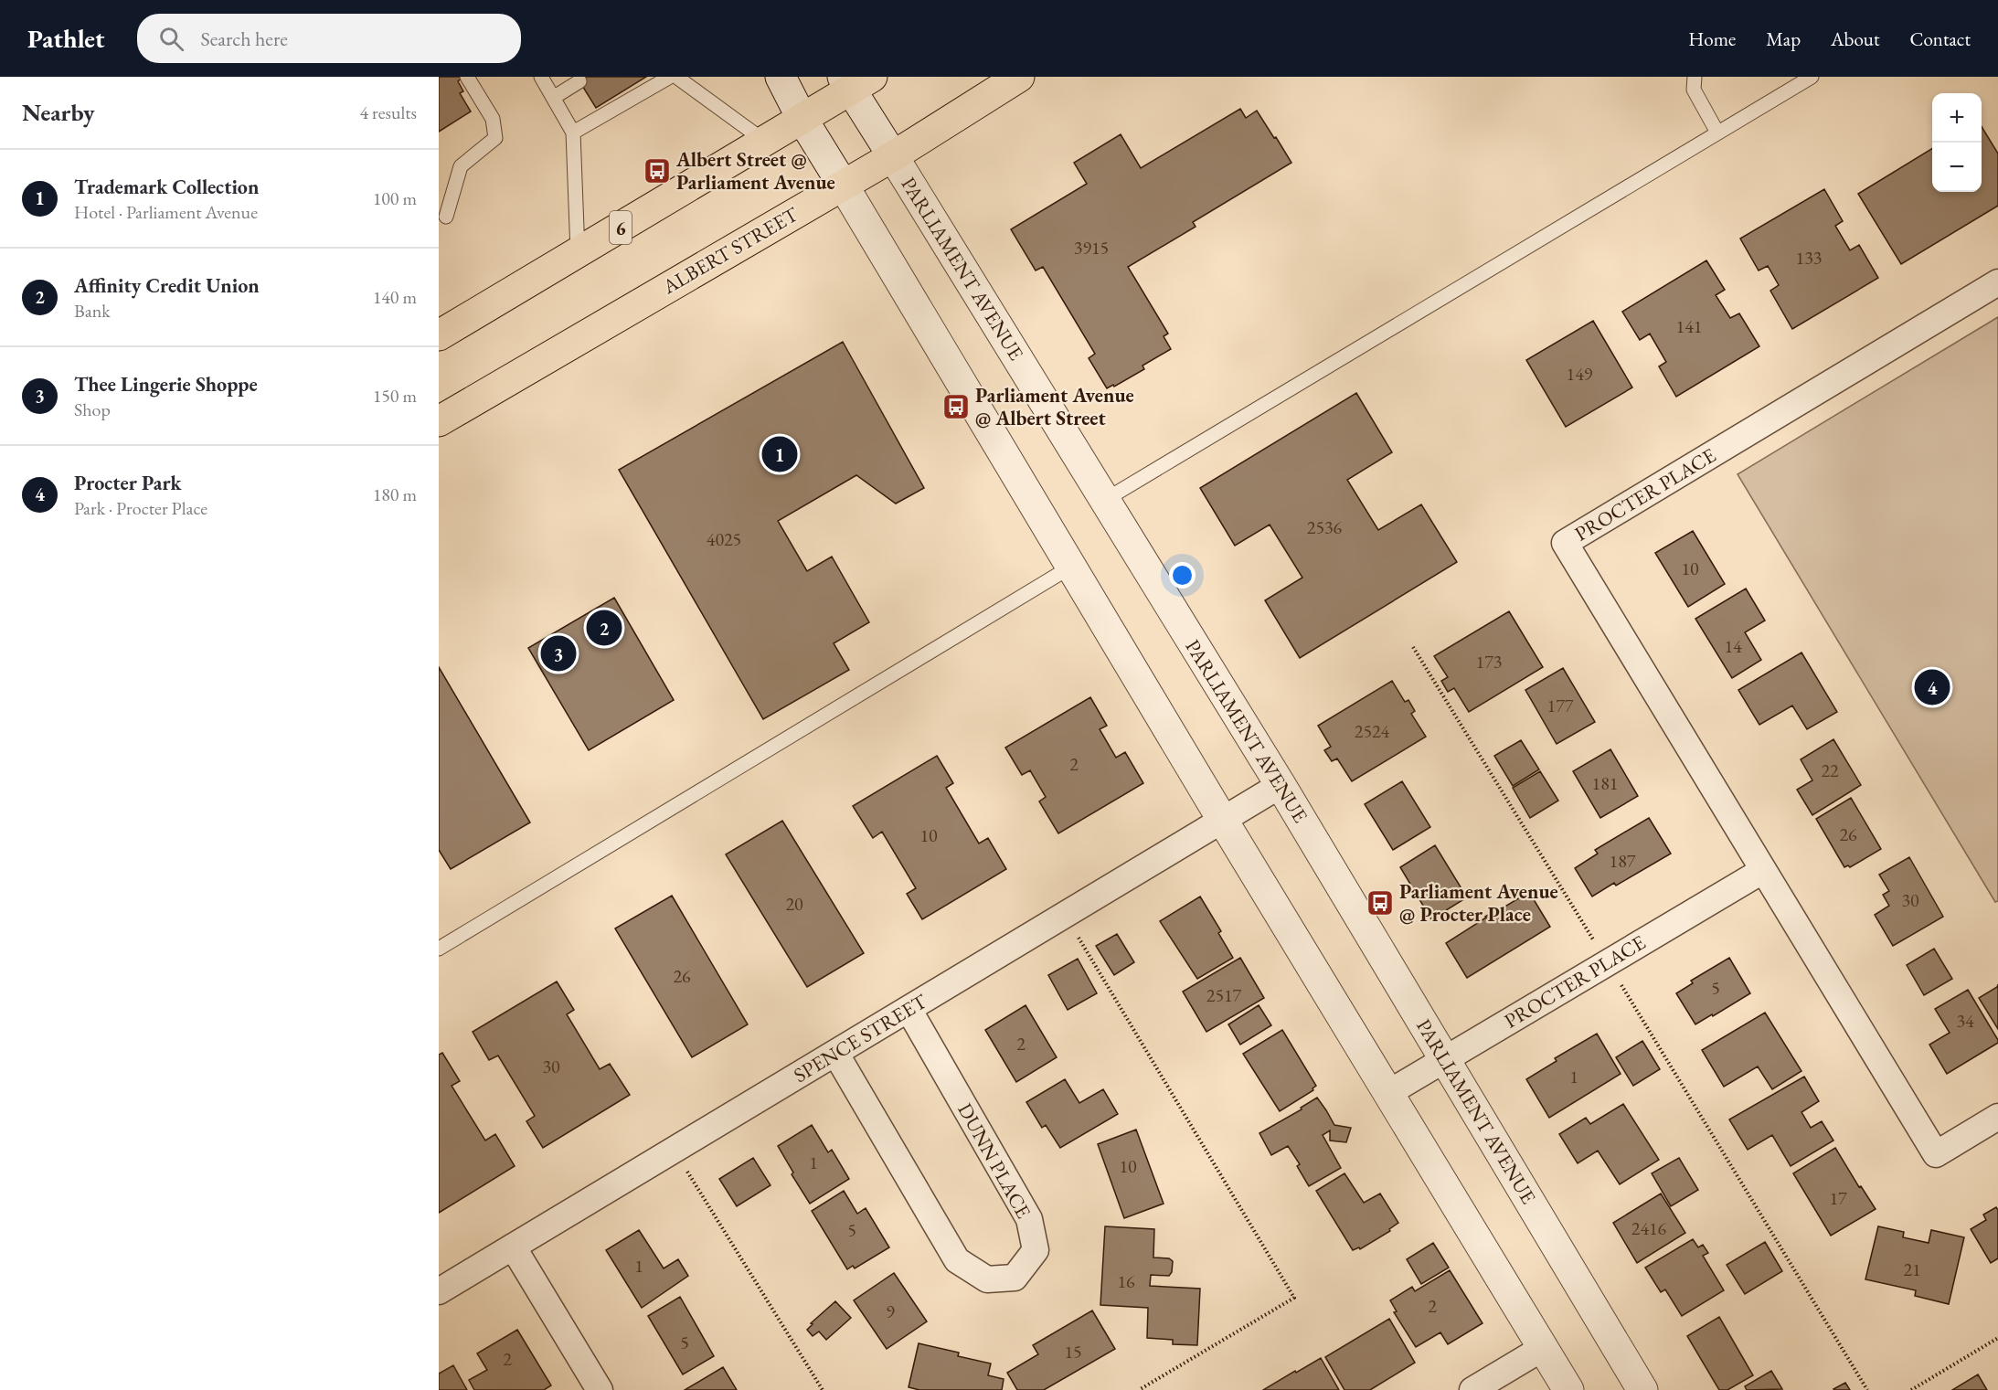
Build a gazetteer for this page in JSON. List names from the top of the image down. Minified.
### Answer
{"streets":{"main road":["6","ALBERT STREET"],"street":["PARLIAMENT AVENUE","PROCTER PLACE","SPENCE STREET","DUNN PLACE"]},"crossings":[["6","PARLIAMENT AVENUE"],["ALBERT STREET","PARLIAMENT AVENUE"],["PARLIAMENT AVENUE","PROCTER PLACE"],["PARLIAMENT AVENUE","SPENCE STREET"],["SPENCE STREET","DUNN PLACE"]],"places":{"bus stop":["Albert Street @ Parliament Avenue","Parliament Avenue @ Albert Street","Parliament Avenue @ Procter Place"]},"house_numbers":["3915","133","141","149","2536","4025","10","14","173","177","2524","2","22","181","26","10","187","30","20","26","5","2517","34","2","30","1","1","10","17","2416","5","1","21","16","2","9","5","15","2"],"page":{"header":"Pathlet","search":"Search here","nav":["Home","Map","About","Contact"],"heading":["Nearby","4 results"],"map_buttons":["+","−"],"list":[{"mark":"1","name":"Trademark Collection","note":"Hotel · Parliament Avenue","value":"100 m"},{"mark":"2","name":"Affinity Credit Union","note":"Bank","value":"140 m"},{"mark":"3","name":"Thee Lingerie Shoppe","note":"Shop","value":"150 m"},{"mark":"4","name":"Procter Park","note":"Park · Procter Place","value":"180 m"}],"pins":["1","2","3","4"]}}
